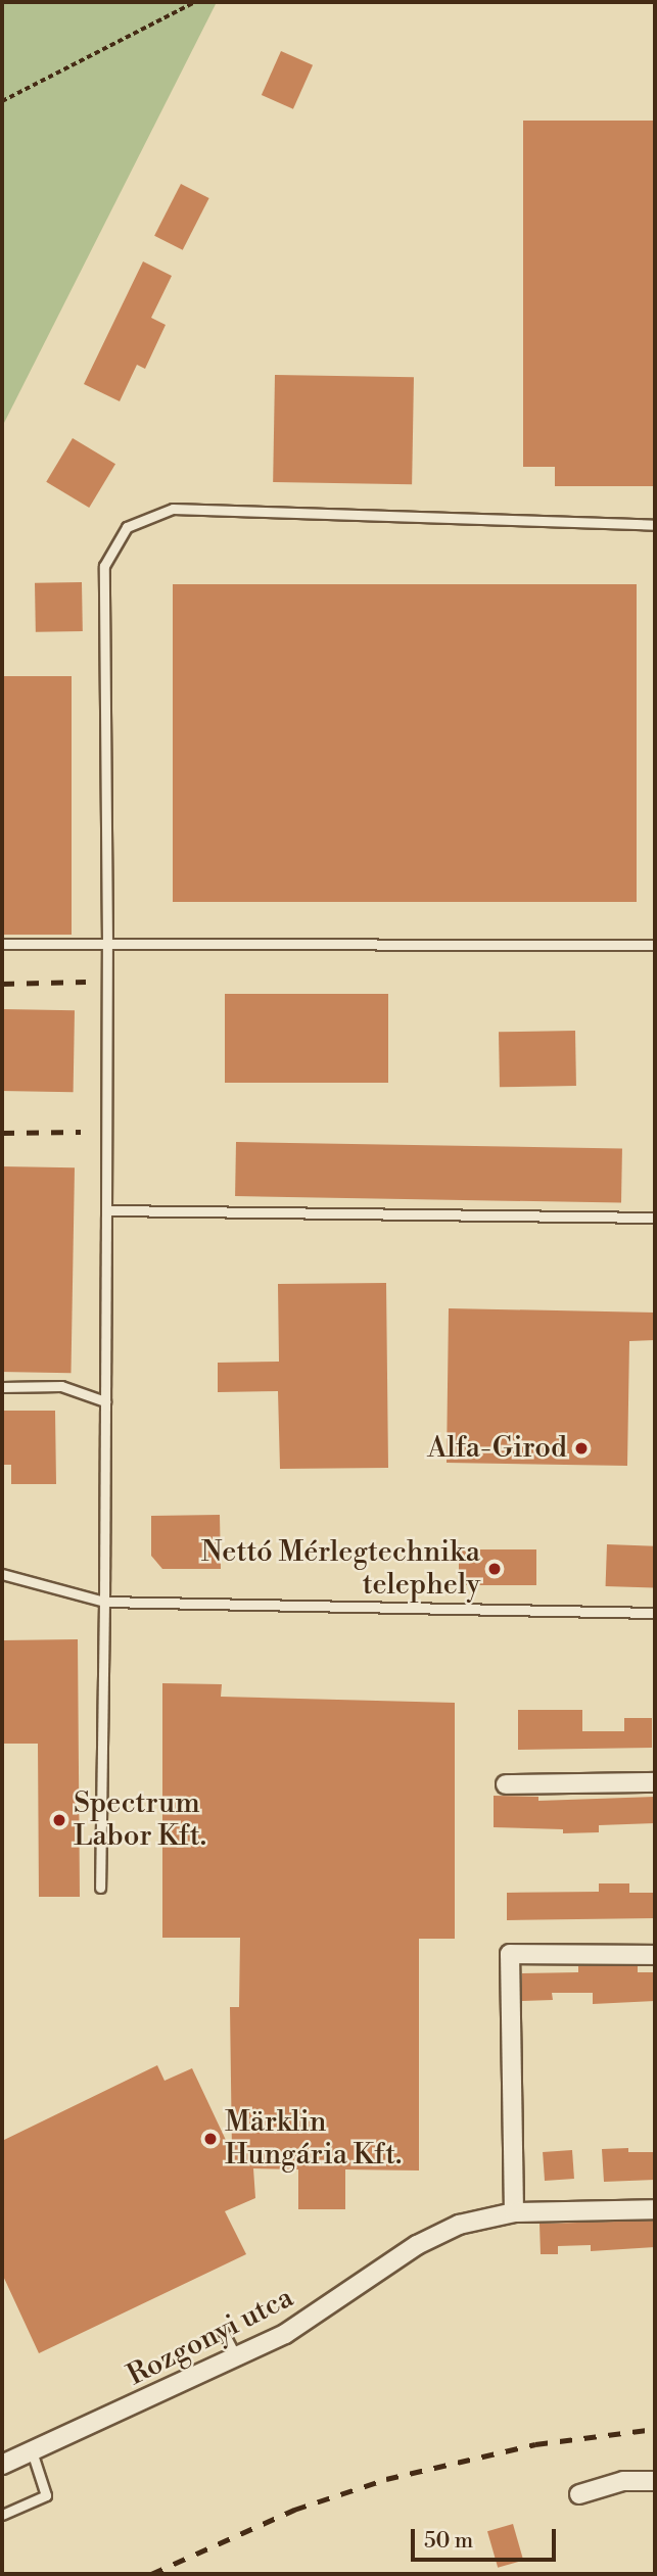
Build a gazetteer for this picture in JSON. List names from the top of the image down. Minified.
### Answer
{"streets":{"street":["Rozgonyi utca"]},"places":["Alfa-Girod","Nettó Mérlegtechnika telephely","Spectrum Labor Kft.","Märklin Hungária Kft."],"scale_bar":"50 m"}
